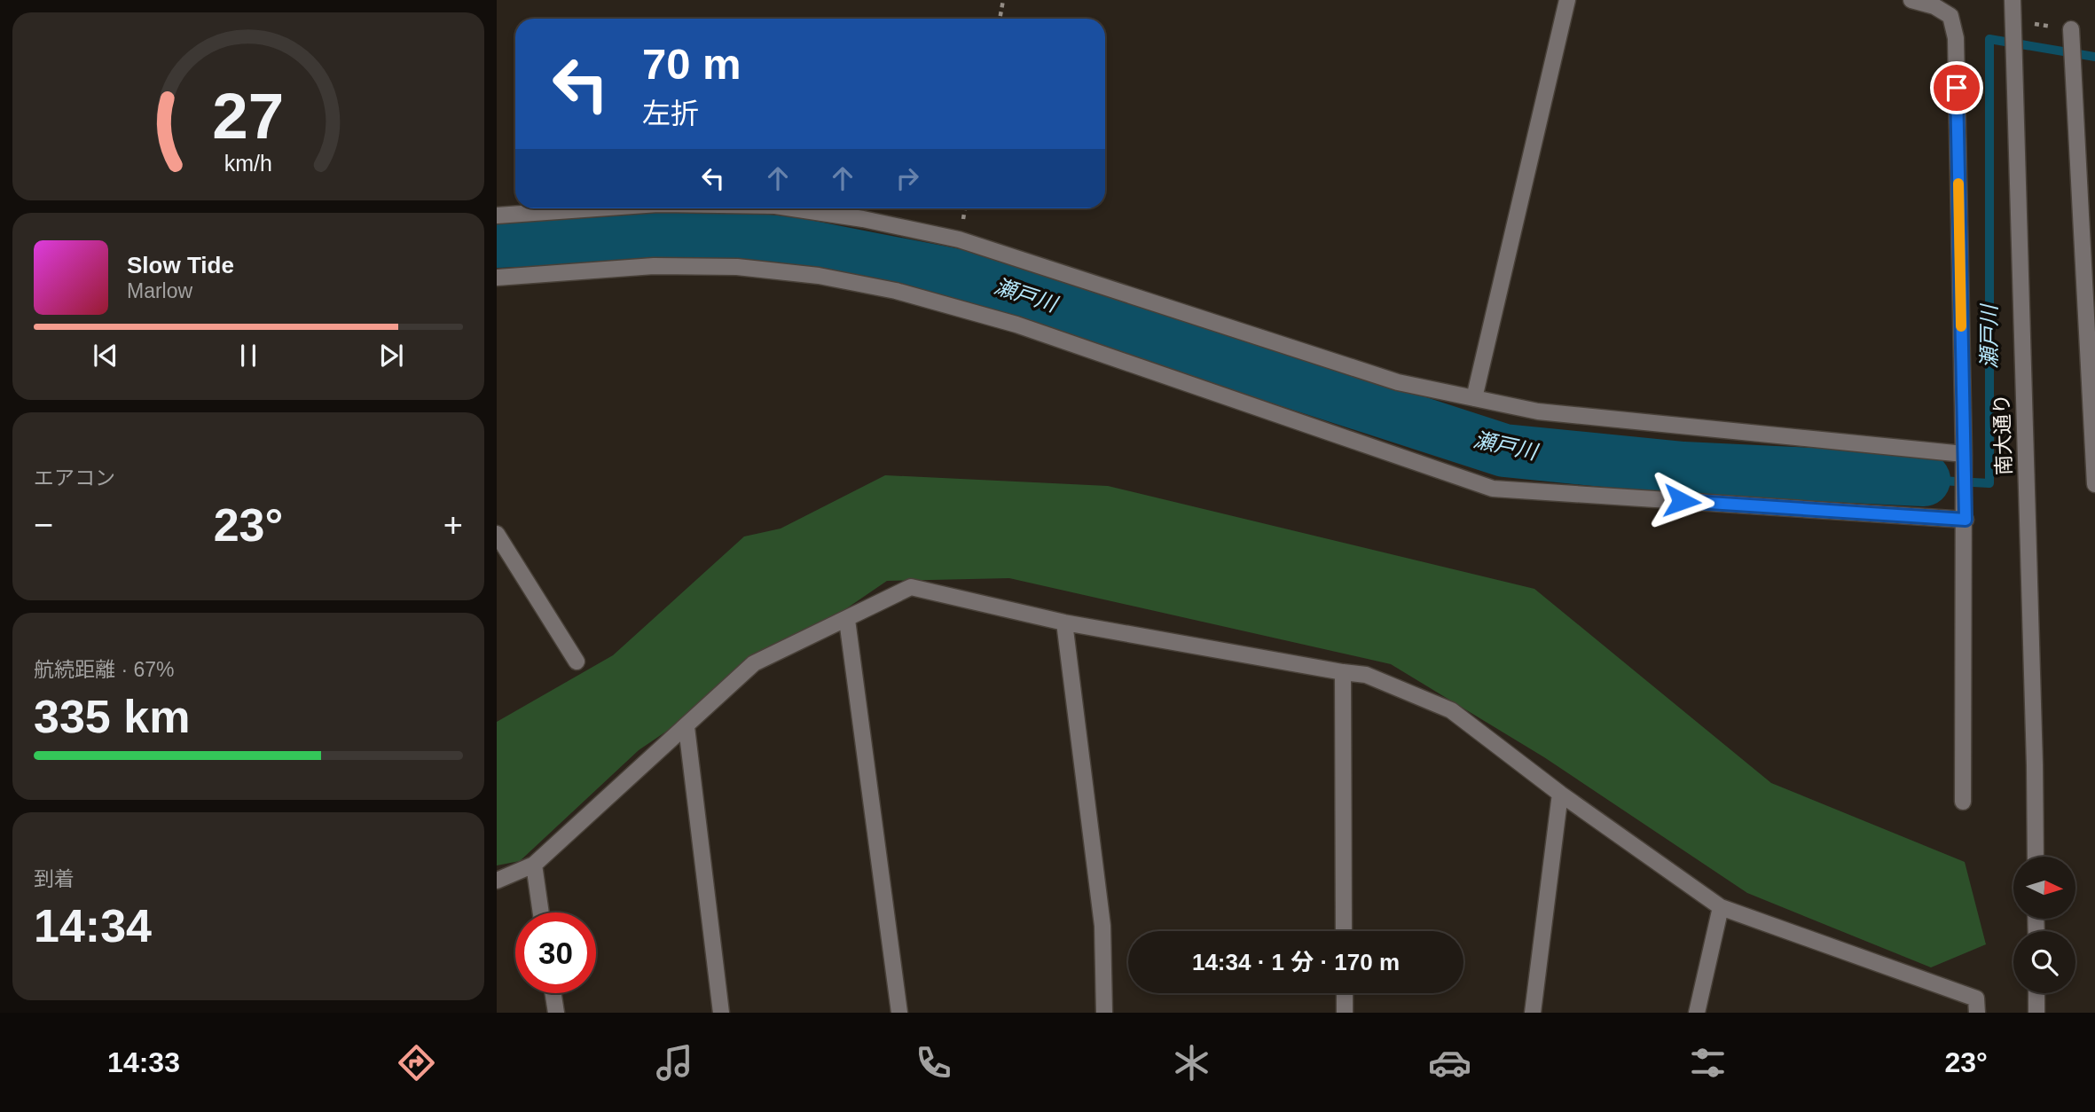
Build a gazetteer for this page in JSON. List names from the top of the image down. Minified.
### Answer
{"streets":{"street":["南大通り"]},"water":["瀬戸川"],"north":"right","page":{"turn":["70 m","左折"],"song":["Slow Tide","Marlow"],"tile":["エアコン",["航続距離 · 67%","335 km"],["到着","14:34"]],"heat":["−","23°","+"],"limit":"30","trip":"14:34 · 1 分 · 170 m","tabs":["14:33","23°"],"gauge":["27","km/h"]}}
